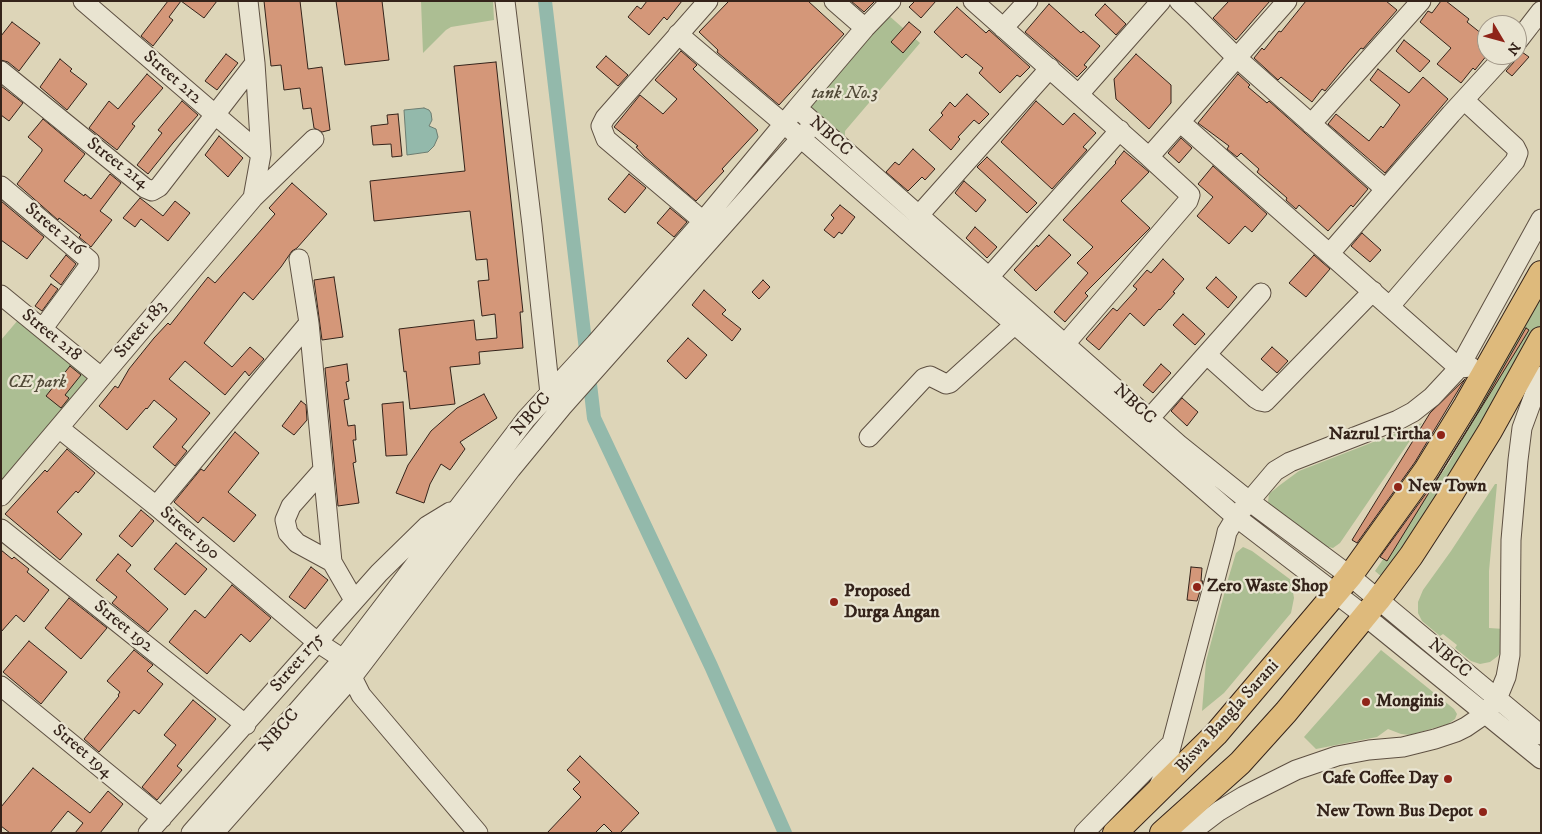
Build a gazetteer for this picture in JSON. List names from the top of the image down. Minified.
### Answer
{"streets":{"main road":["Biswa Bangla Sarani"],"street":["Street 212","NBCC","Street 214","Street 216","Street 183","Street 218","Street 190","Street 192","Street 175","Street 194"]},"crossings":[["Street 212","Street 214"],["NBCC","Street 190"],["NBCC","Street 175"],["NBCC","Biswa Bangla Sarani"],["Street 216","Street 218"],["Street 183","Street 218"],["Street 183","Street 190"],["Street 190","Street 175"],["Street 192","Street 175"],["Street 175","Street 194"]],"parks":["tank No.3","CE park"],"places":["Nazrul Tirtha","New Town","Zero Waste Shop","Proposed Durga Angan","Monginis","Cafe Coffee Day","New Town Bus Depot"],"north":"bottom right"}
